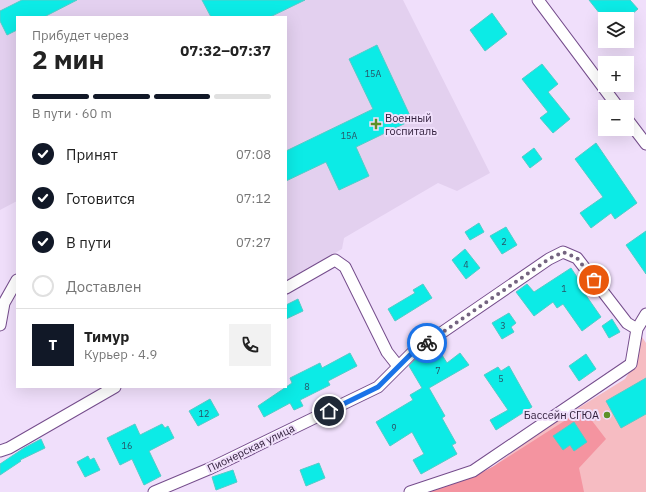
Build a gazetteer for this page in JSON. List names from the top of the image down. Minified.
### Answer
{"streets":{"street":["Пионерская улица"]},"places":{"health":["Военный госпиталь"],"other":["Бассейн СГЮА"]},"house_numbers":["15А","15А","2","4","1","3","7","5","8","12","9","16"],"page":{"map_buttons":["+","−"],"heading":["2 мин","Прибудет через","07:32–07:37"],"panel":["Тимур","Курьер · 4.9"],"bar":"В пути · 60 m","list":[["Принят","07:08"],["Готовится","07:12"],["В пути","07:27"],"Доставлен"],"round":"Т"}}
